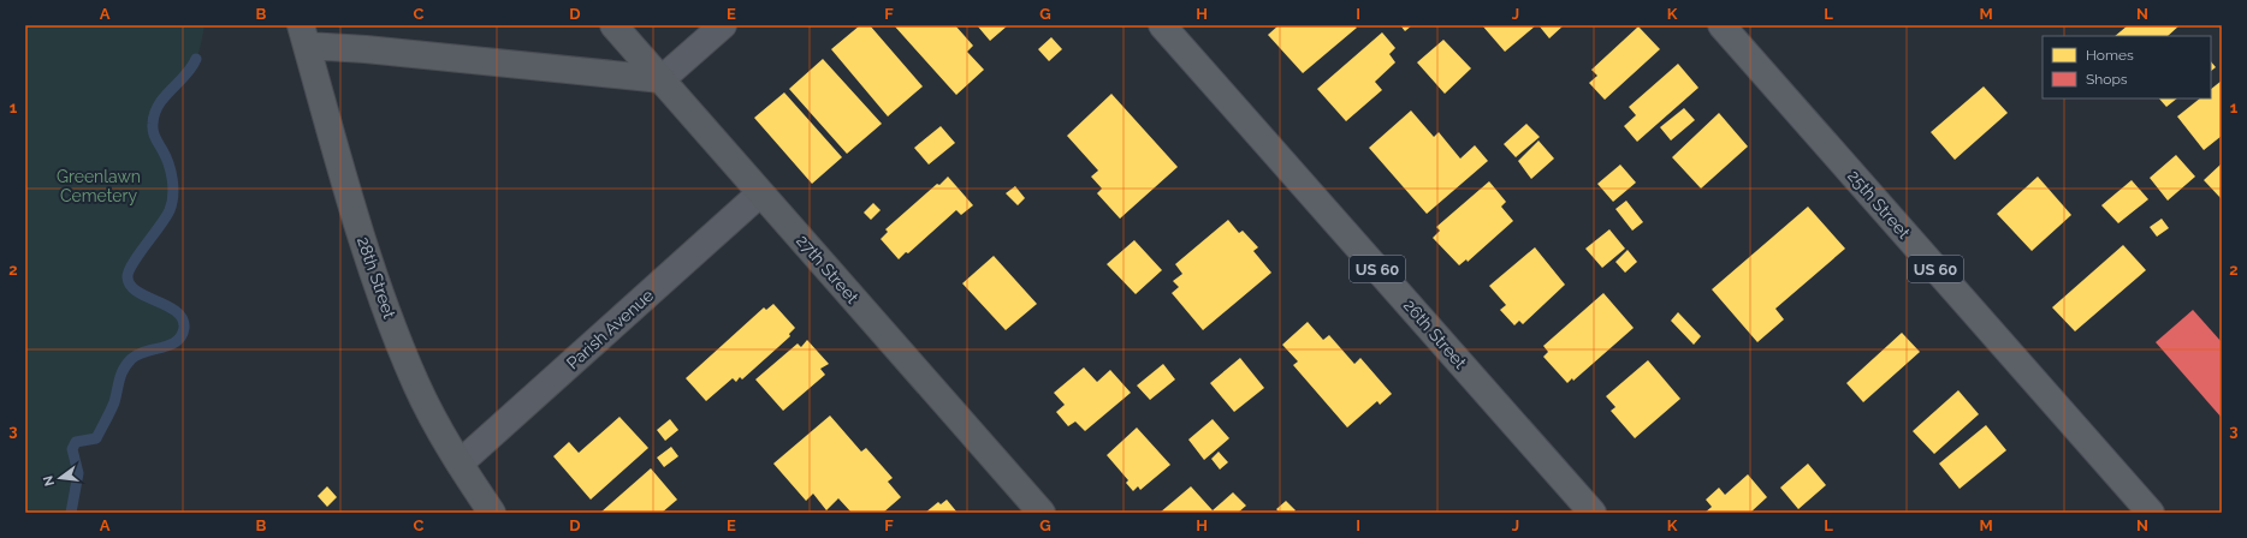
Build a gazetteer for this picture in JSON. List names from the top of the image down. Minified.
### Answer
{"streets":{"main road":["25th Street","27th Street","US 60","28th Street","26th Street"],"street":["Parish Avenue"]},"crossings":[["27th Street","Parish Avenue"],["28th Street","Parish Avenue"]],"parks":["Greenlawn Cemetery"],"legend":["Homes","Shops"],"north":"left","grid":{"columns":["A","B","C","D","E","F","G","H","I","J","K","L","M","N"],"rows":["1","2","3"]}}
